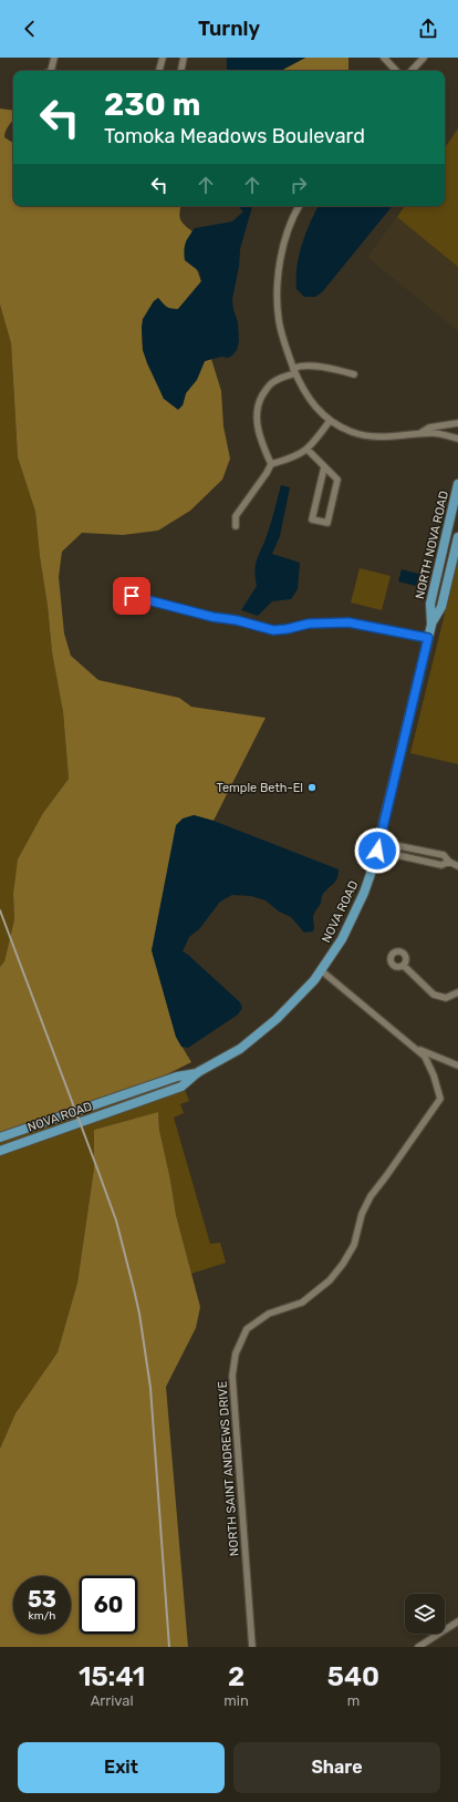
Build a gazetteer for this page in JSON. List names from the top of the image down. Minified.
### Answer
{"streets":{"main road":["NORTH NOVA ROAD","NOVA ROAD"],"street":["NORTH SAINT ANDREWS DRIVE"]},"crossings":[["NORTH NOVA ROAD","NOVA ROAD"]],"places":["Temple Beth-El"],"page":{"header":"Turnly","turn":["230 m","Tomoka Meadows Boulevard"],"speed":"53 km/h","limit":"60","eta":["15:41","Arrival","2","min","540","m"],"buttons":["Exit","Share"]}}
